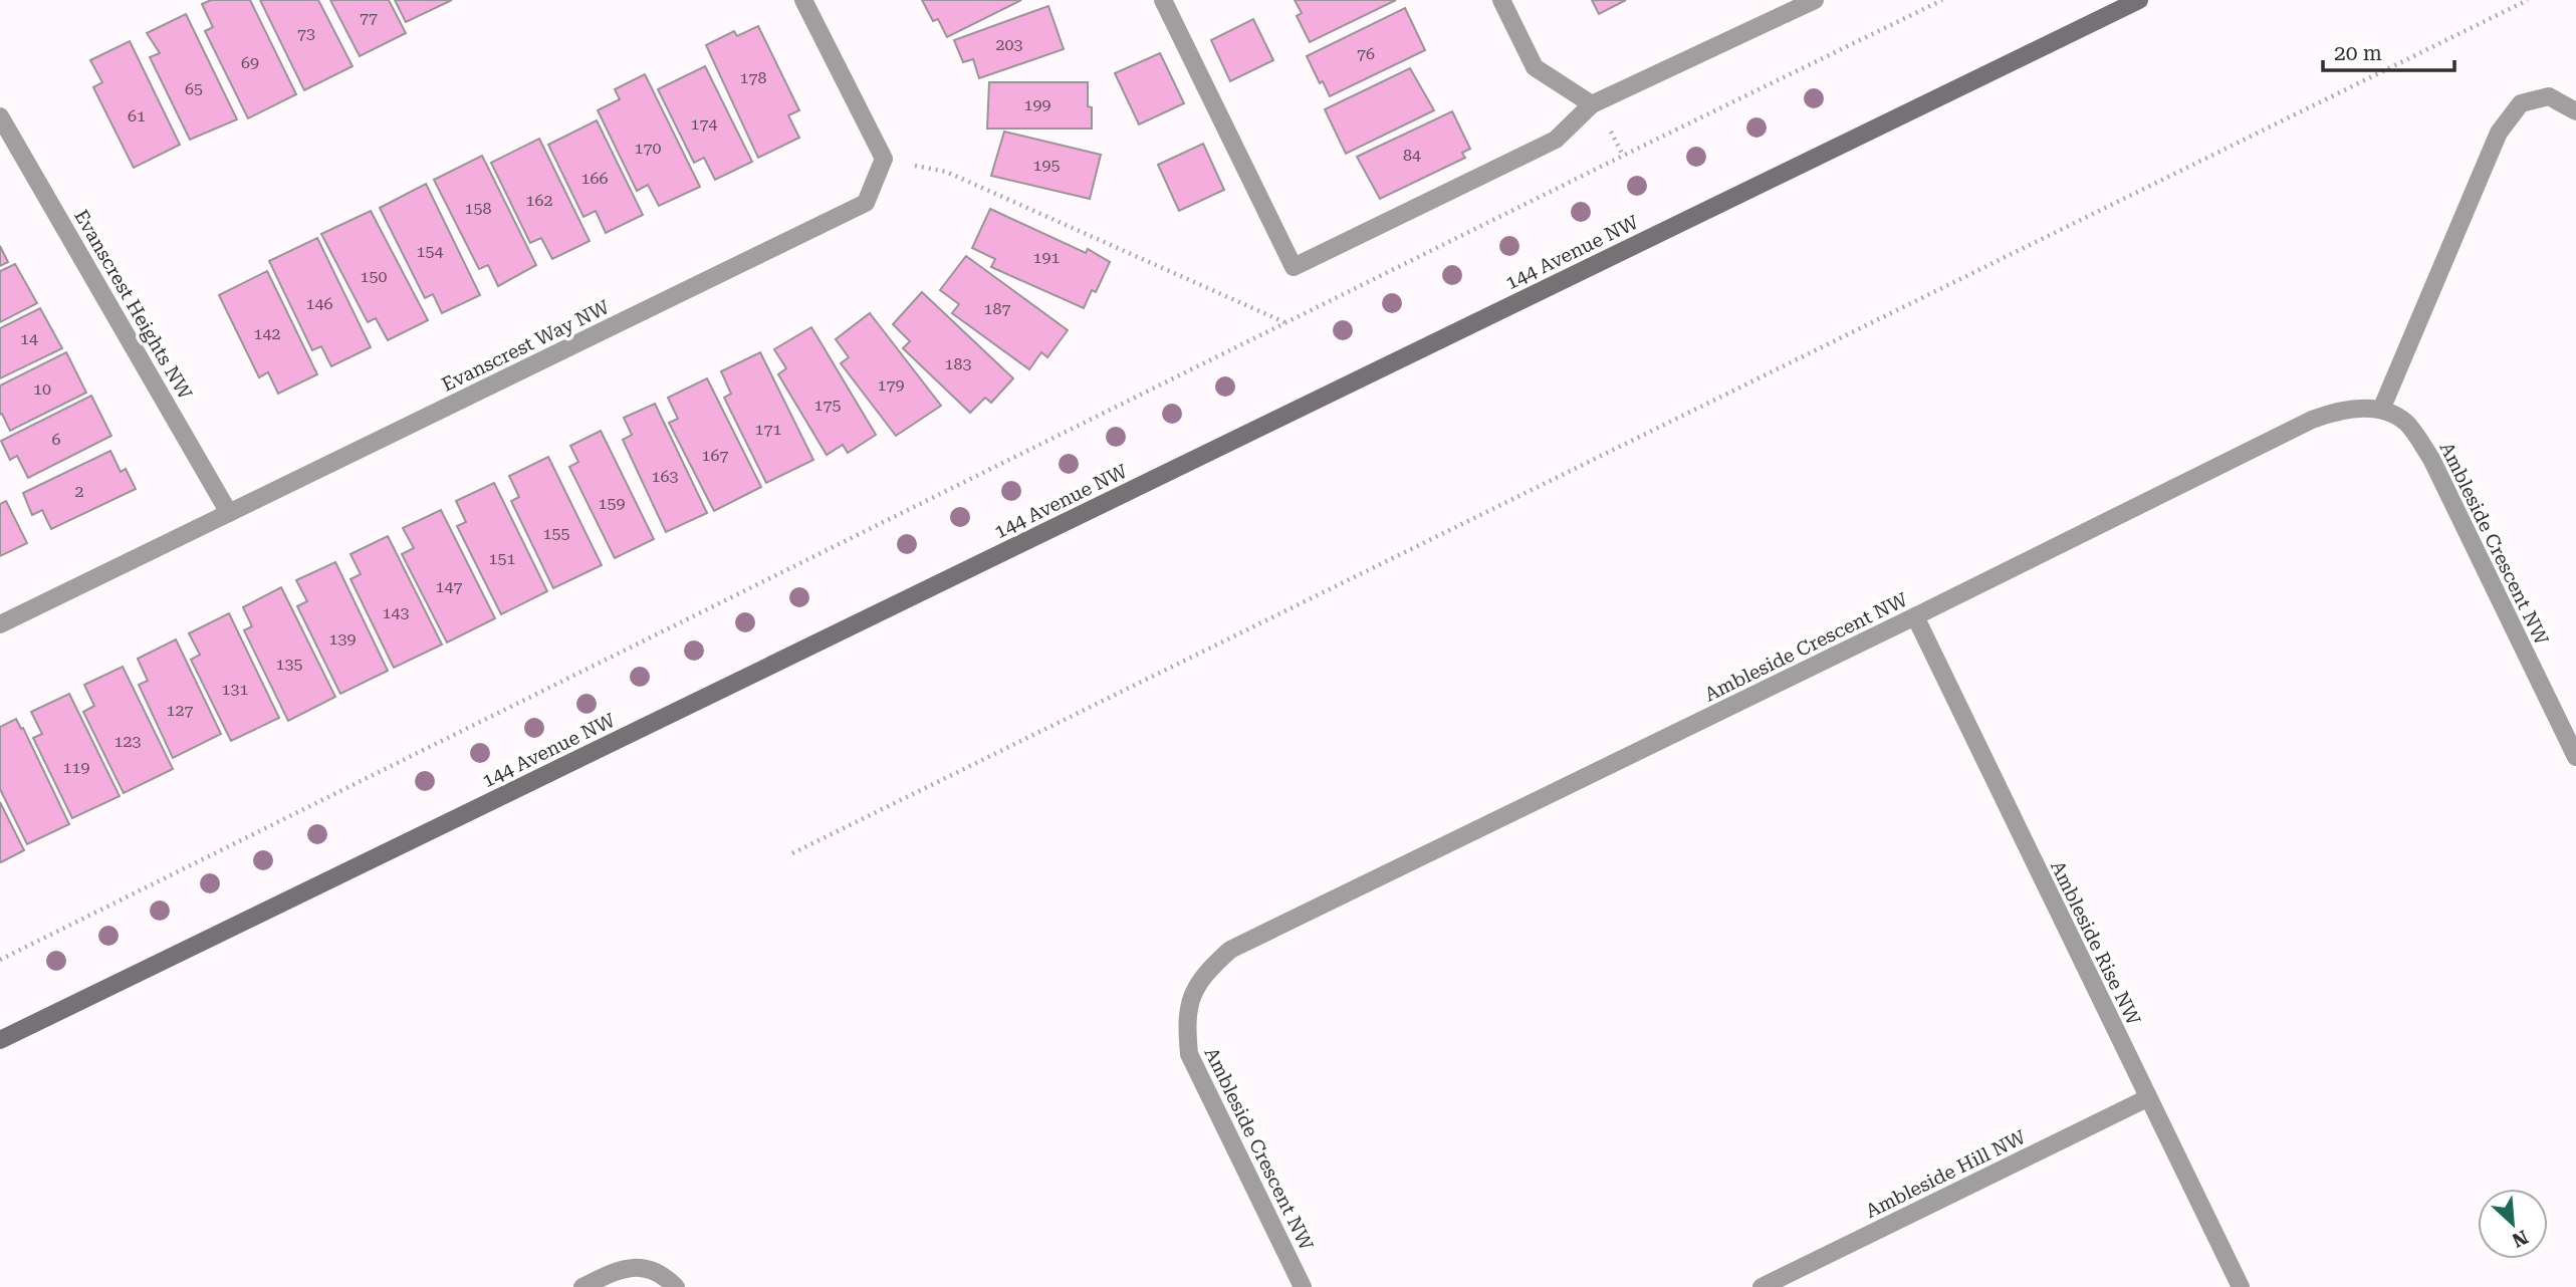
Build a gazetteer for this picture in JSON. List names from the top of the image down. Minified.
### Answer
{"streets":{"main road":["144 Avenue NW"],"street":["Evanscrest Heights NW","Evanscrest Way NW","Ambleside Crescent NW","Ambleside Rise NW","Ambleside Hill NW"]},"crossings":[["Evanscrest Heights NW","Evanscrest Way NW"],["Ambleside Crescent NW","Ambleside Rise NW"],["Ambleside Rise NW","Ambleside Hill NW"]],"house_numbers":["77","73","203","76","69","178","65","199","61","174","170","84","195","166","162","158","154","191","150","146","187","142","14","183","179","10","175","171","6","167","163","2","159","155","151","147","143","139","135","131","127","123","119"],"scale_bar":"20 m","north":"bottom right"}
